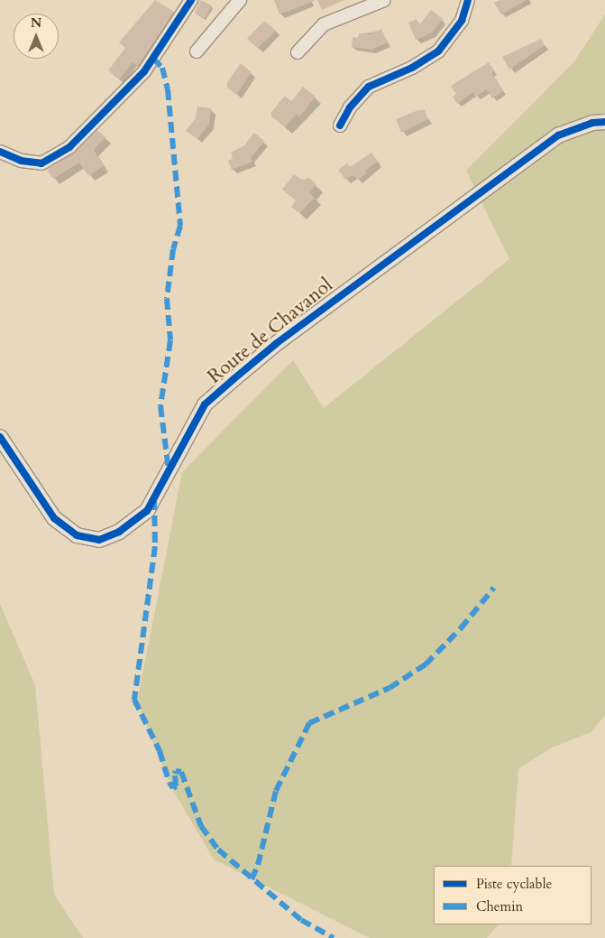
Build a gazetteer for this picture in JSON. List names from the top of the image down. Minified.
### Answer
{"streets":{"street":["Route de Chavanol"]},"legend":["Piste cyclable","Chemin"],"north":"top"}
